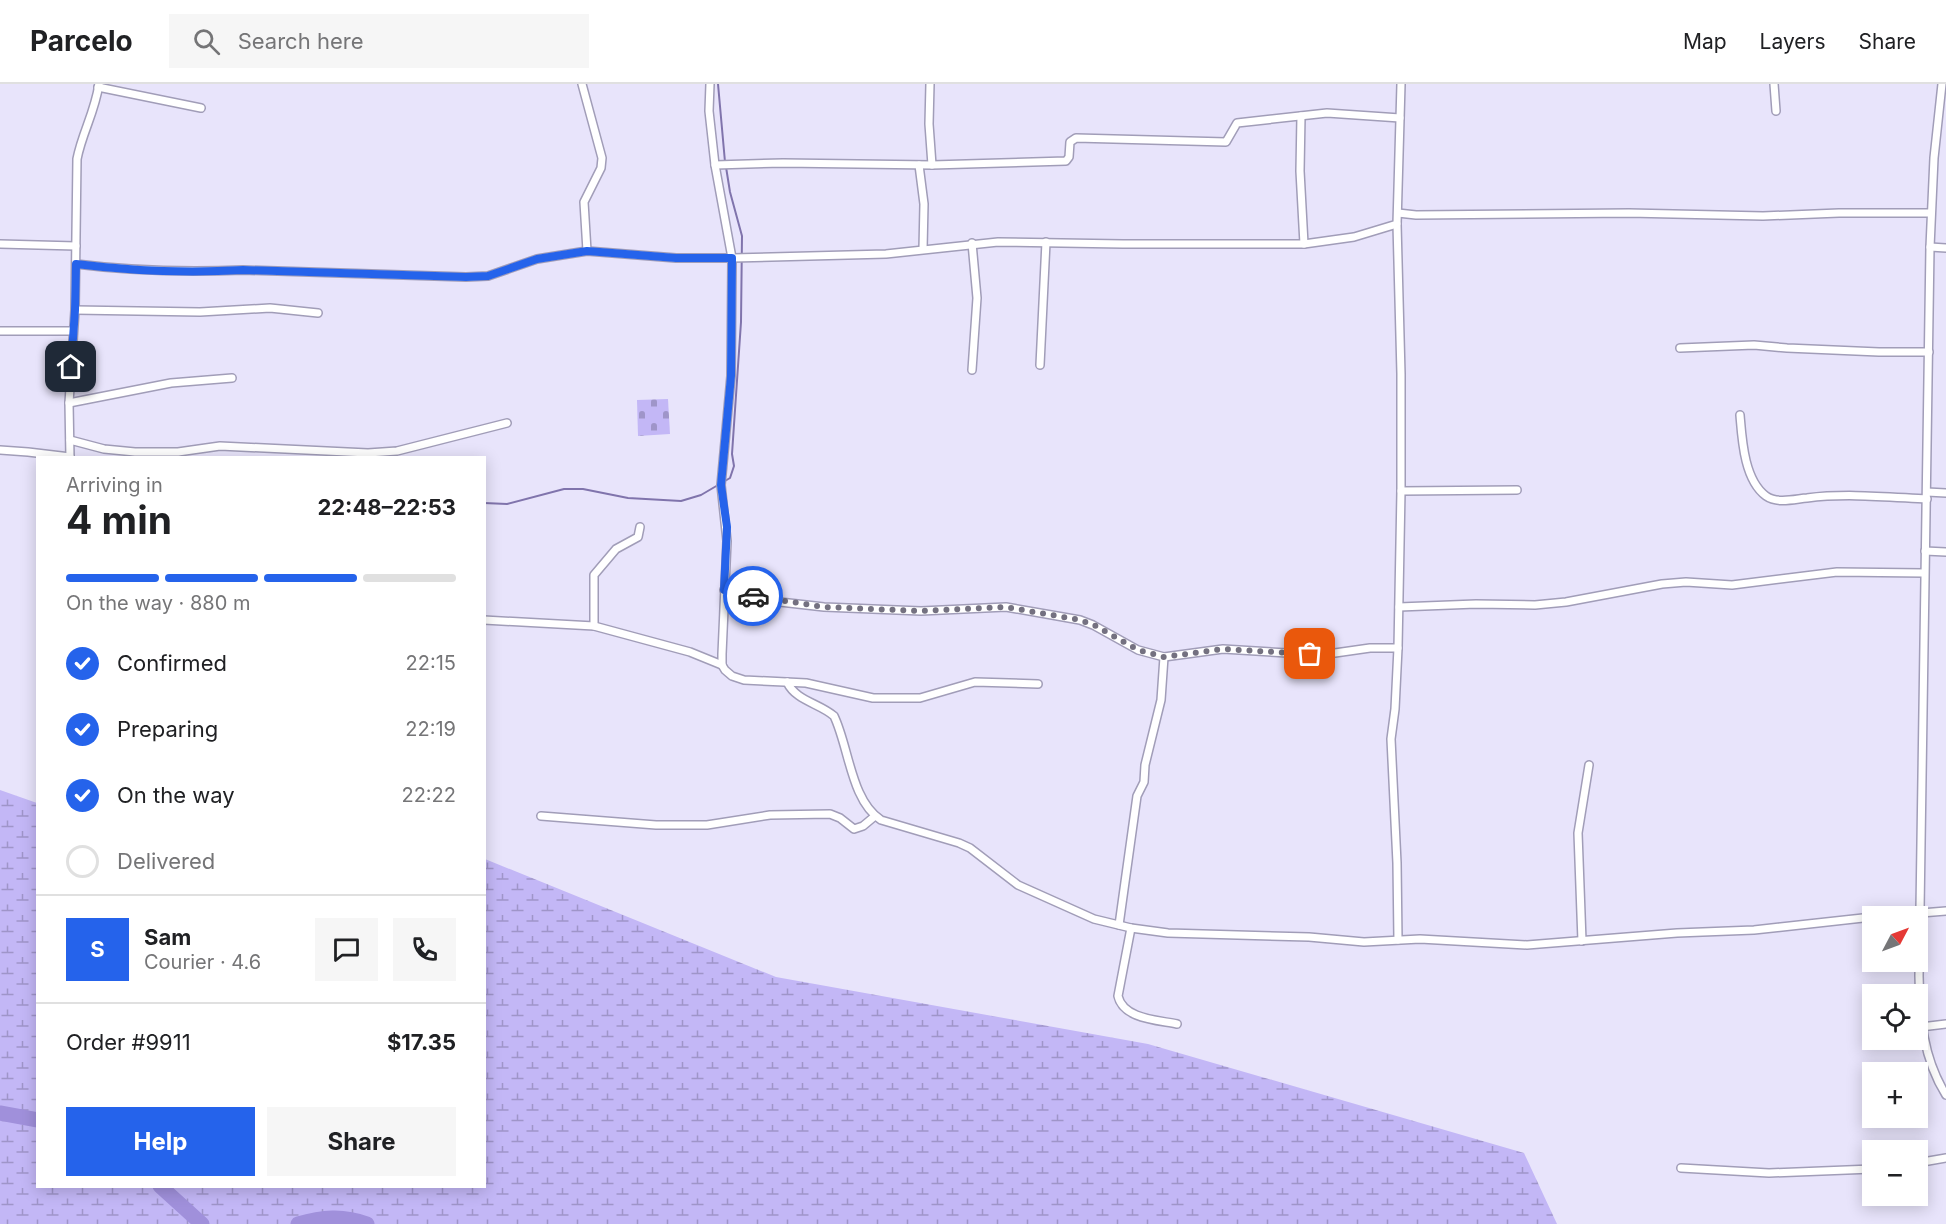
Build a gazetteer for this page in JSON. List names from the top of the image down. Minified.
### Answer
{"north":"top right","page":{"header":"Parcelo","search":"Search here","nav":["Map","Layers","Share"],"heading":["4 min","Arriving in","22:48–22:53"],"panel":["Sam","Courier · 4.6","Order #9911","$17.35"],"bar":"On the way · 880 m","list":[["Confirmed","22:15"],["Preparing","22:19"],["On the way","22:22"],"Delivered"],"map_buttons":["+","−"],"round":"S","buttons":["Help","Share"]}}
